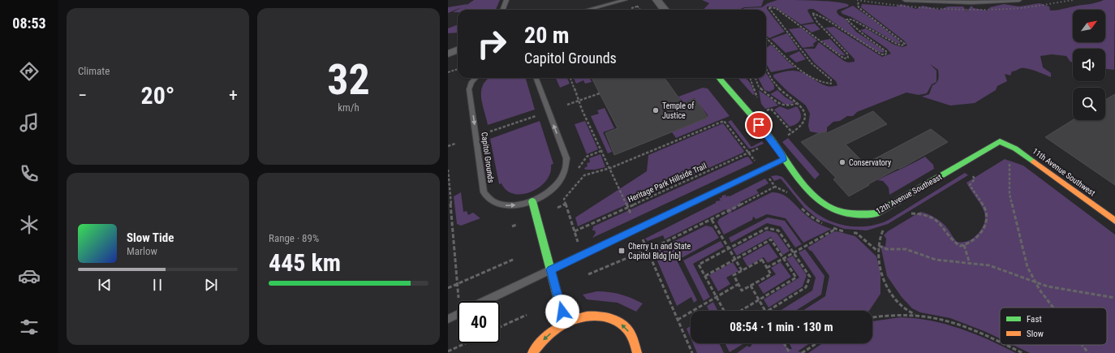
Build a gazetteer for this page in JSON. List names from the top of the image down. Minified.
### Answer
{"streets":{"street":["11th Avenue Southwest","12th Avenue Southeast"],"lane":["Capitol Grounds"],"path":["Heritage Park Hillside Trail"]},"crossings":[["11th Avenue Southwest","12th Avenue Southeast"]],"places":{"other":["Temple of Justice","Conservatory"],"transit":["Cherry Ln and State Capitol Bldg [nb]"]},"legend":["Fast","Slow"],"north":"top right","page":{"tabs":"08:53","tile":["Climate",["32","km/h"],["Range · 89%","445 km"]],"turn":["20 m","Capitol Grounds"],"heat":["−","20°","+"],"song":["Slow Tide","Marlow"],"limit":"40","trip":"08:54 · 1 min · 130 m"}}
